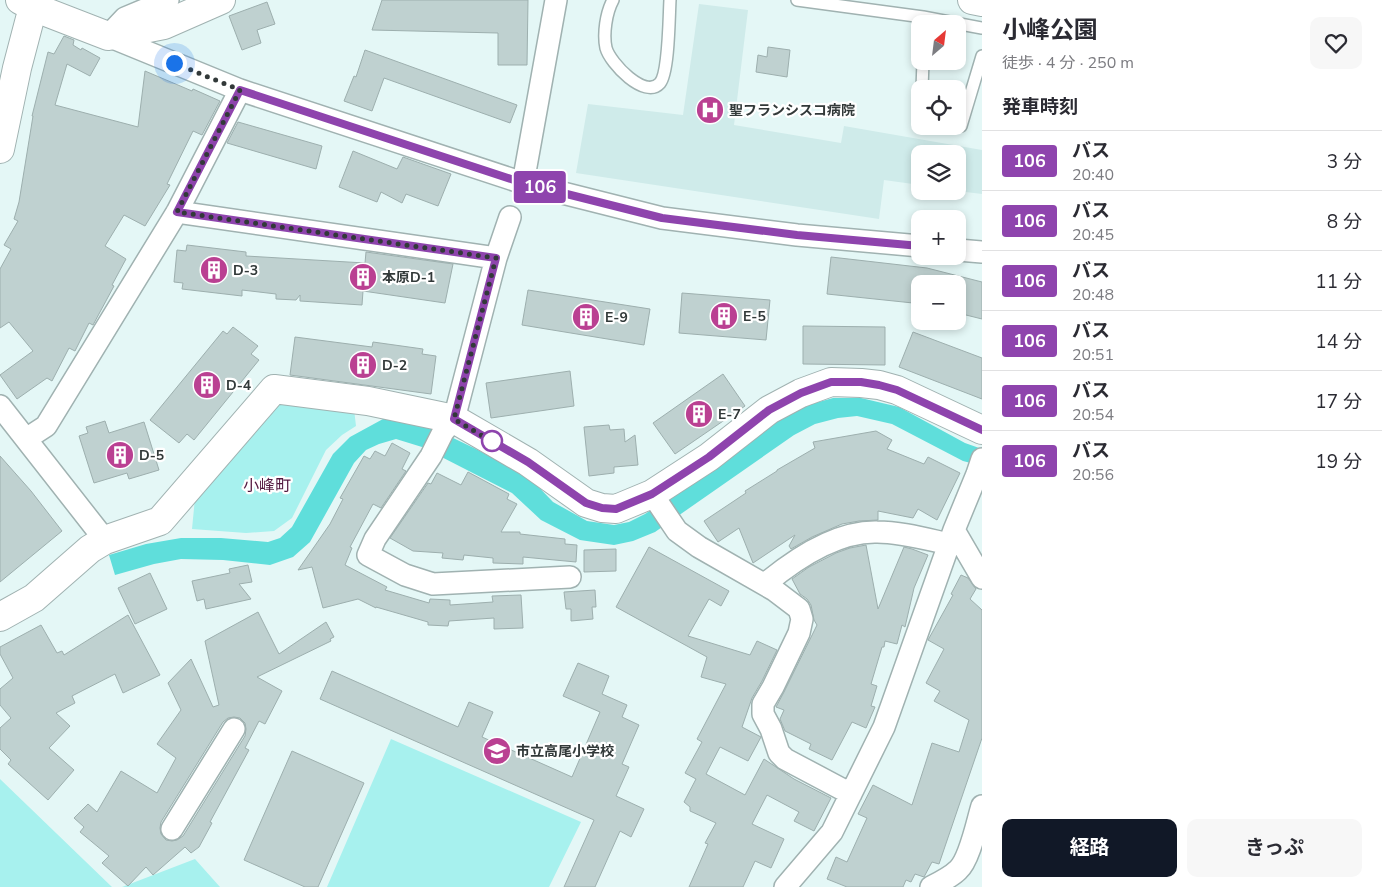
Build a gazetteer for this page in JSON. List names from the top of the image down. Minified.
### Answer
{"districts":["小峰町"],"places":{"hospital":["聖フランシスコ病院"],"building":["D-3","本原D-1","E-5","E-9","D-2","D-4","E-7","D-5"],"school or university":["市立高尾小学校"]},"lines":["bus line 106"],"north":"top right","page":{"on_map":"106","heading":[["小峰公園","徒歩 · 4 分 · 250 m"],"発車時刻"],"map_buttons":["+","−"],"list":[{"mark":"106","name":"バス","note":"20:40","value":"3 分"},{"mark":"106","name":"バス","note":"20:45","value":"8 分"},{"mark":"106","name":"バス","note":"20:48","value":"11 分"},{"mark":"106","name":"バス","note":"20:51","value":"14 分"},{"mark":"106","name":"バス","note":"20:54","value":"17 分"},{"mark":"106","name":"バス","note":"20:56","value":"19 分"}],"buttons":["経路","きっぷ"]}}
